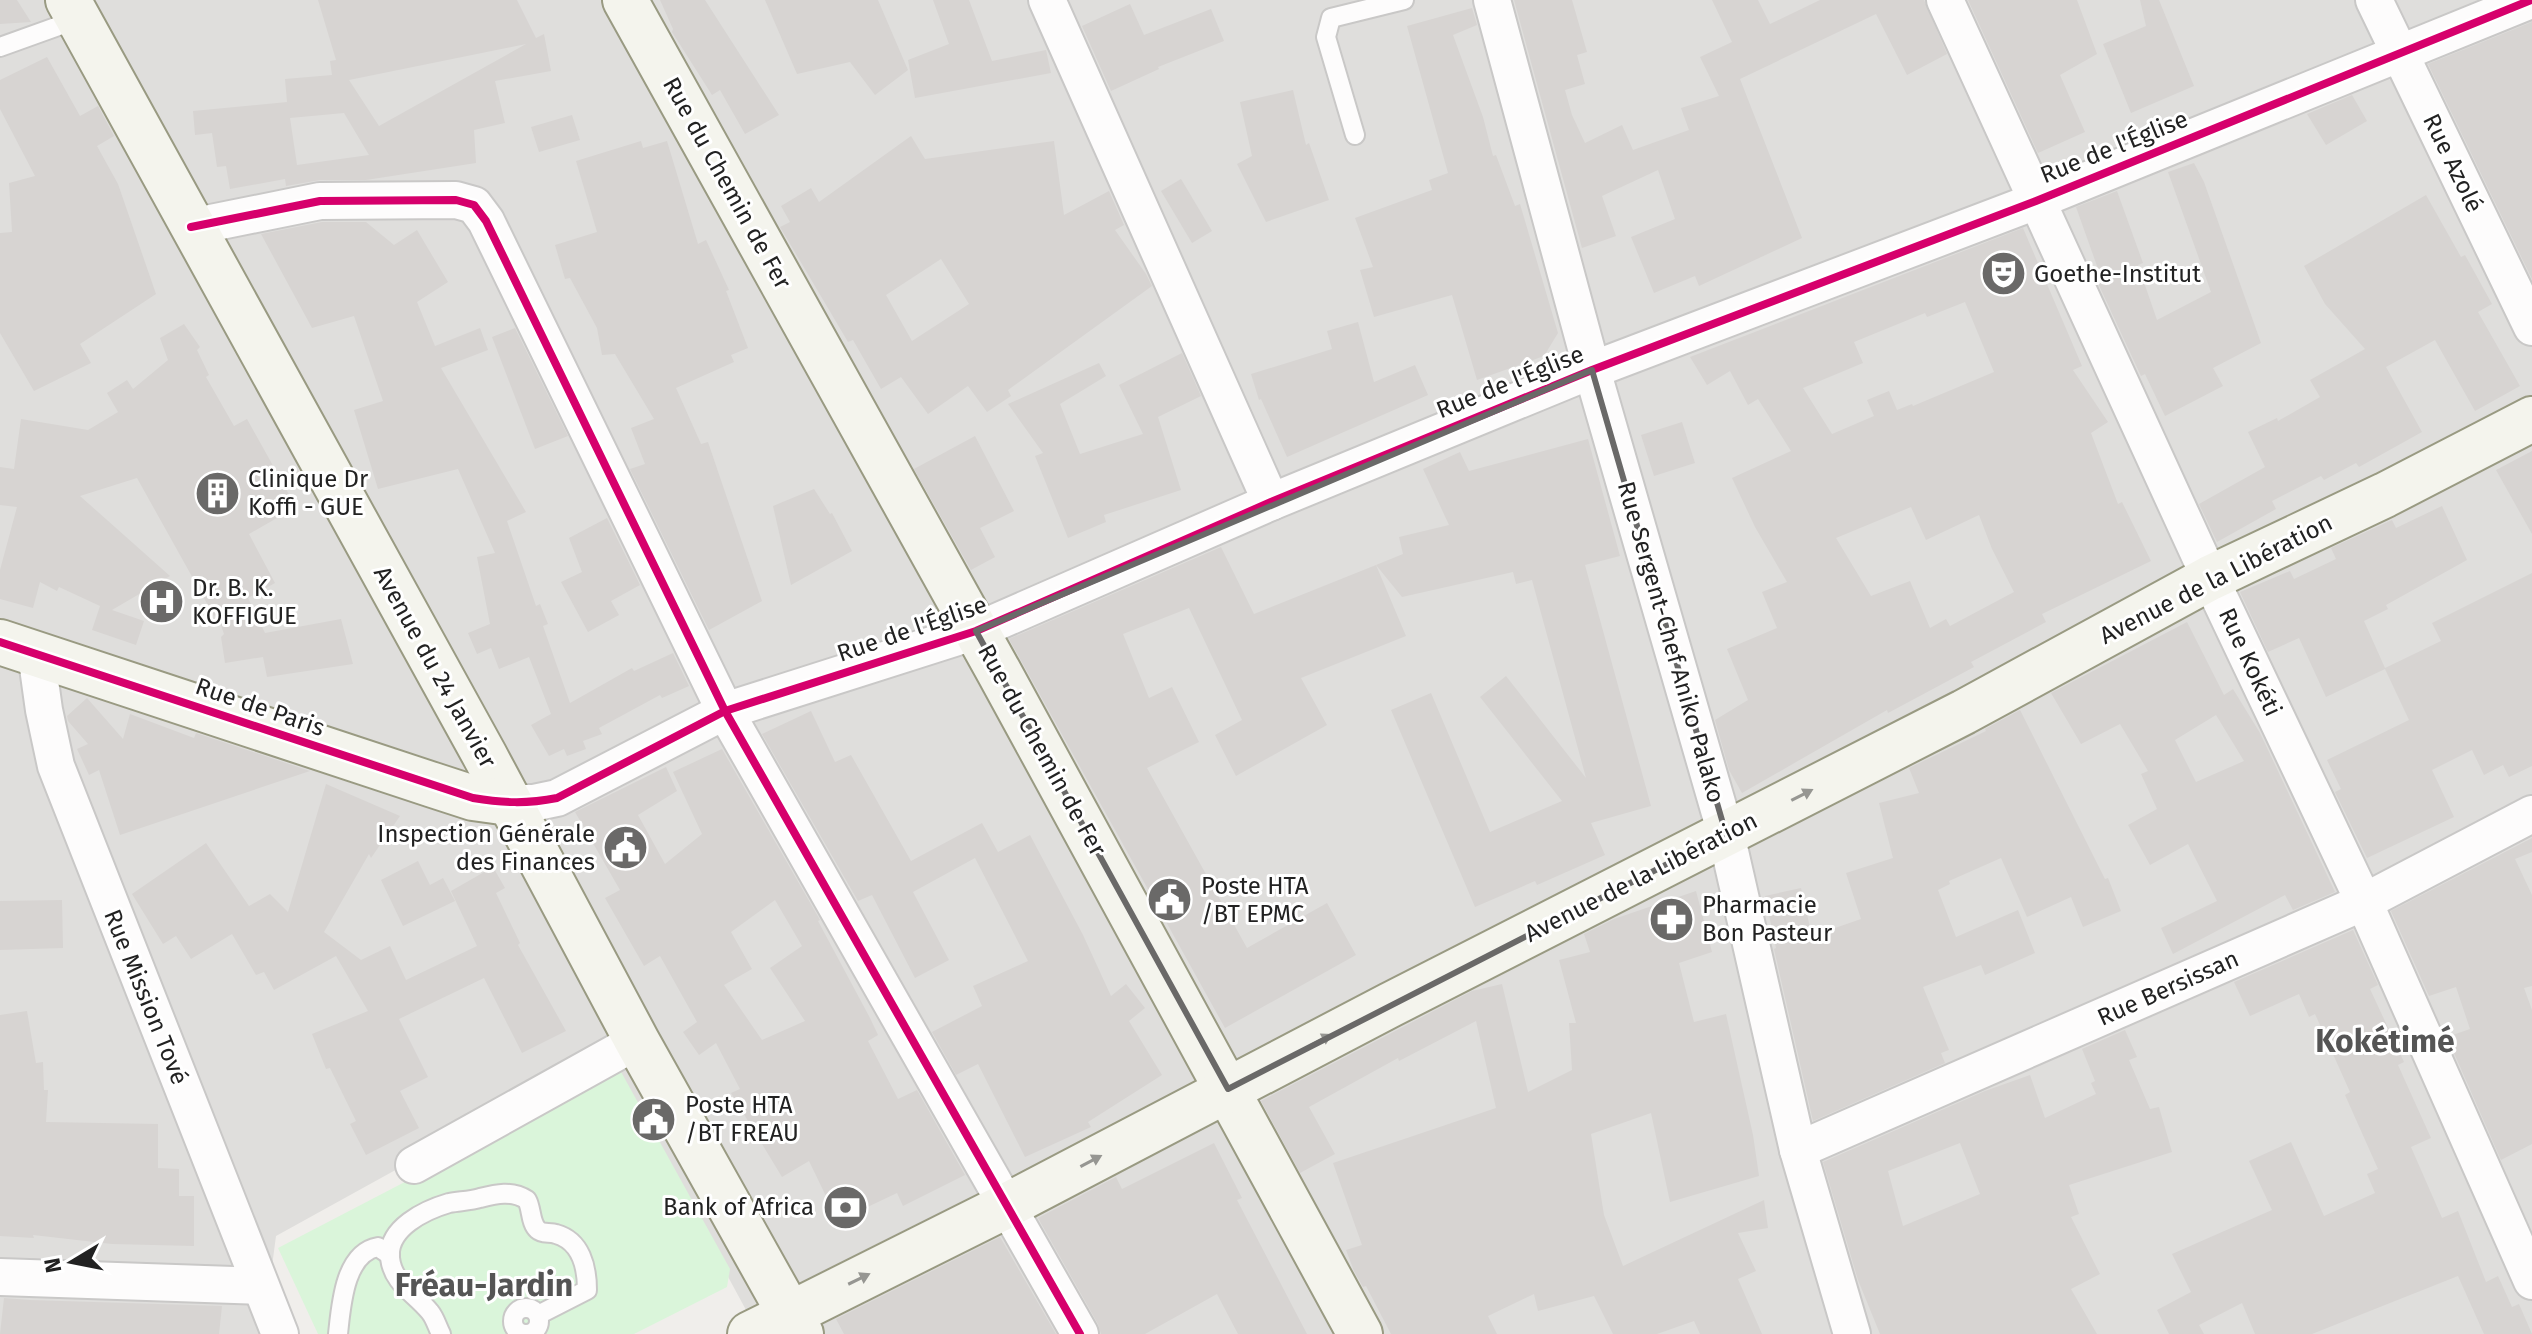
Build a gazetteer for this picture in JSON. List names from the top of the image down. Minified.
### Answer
{"streets":{"street":["Rue de l'Église","Rue Azolé","Rue du Chemin de Fer","Avenue de la Libération","Rue Sergent-Chef Aniko Palako","Rue Kokéti","Avenue du 24 Janvier","Rue de Paris","Rue Bersissan","Rue Mission Tové"]},"crossings":[["Rue de l'Église","Rue Azolé"],["Rue de l'Église","Rue du Chemin de Fer"],["Rue de l'Église","Rue Sergent-Chef Aniko Palako"],["Rue de l'Église","Rue Kokéti"],["Rue de l'Église","Avenue du 24 Janvier"],["Rue de l'Église","Rue de Paris"],["Rue du Chemin de Fer","Avenue de la Libération"],["Avenue de la Libération","Rue Sergent-Chef Aniko Palako"],["Avenue de la Libération","Rue Kokéti"],["Avenue de la Libération","Avenue du 24 Janvier"],["Rue Sergent-Chef Aniko Palako","Rue Bersissan"],["Rue Kokéti","Rue Bersissan"],["Avenue du 24 Janvier","Rue de Paris"],["Rue de Paris","Rue Mission Tové"]],"one_way":["Avenue de la Libération"],"districts":["Kokétimé","Fréau-Jardin"],"places":{"theatre":["Goethe-Institut"],"building":["Clinique Dr Koffi - GUE"],"hospital":["Dr. B. K. KOFFIGUE"],"public building":["Inspection Générale des Finances","Poste HTA /BT EPMC","Poste HTA /BT FREAU"],"pharmacy":["Pharmacie Bon Pasteur"],"bank":["Bank of Africa"]},"north":"left"}
